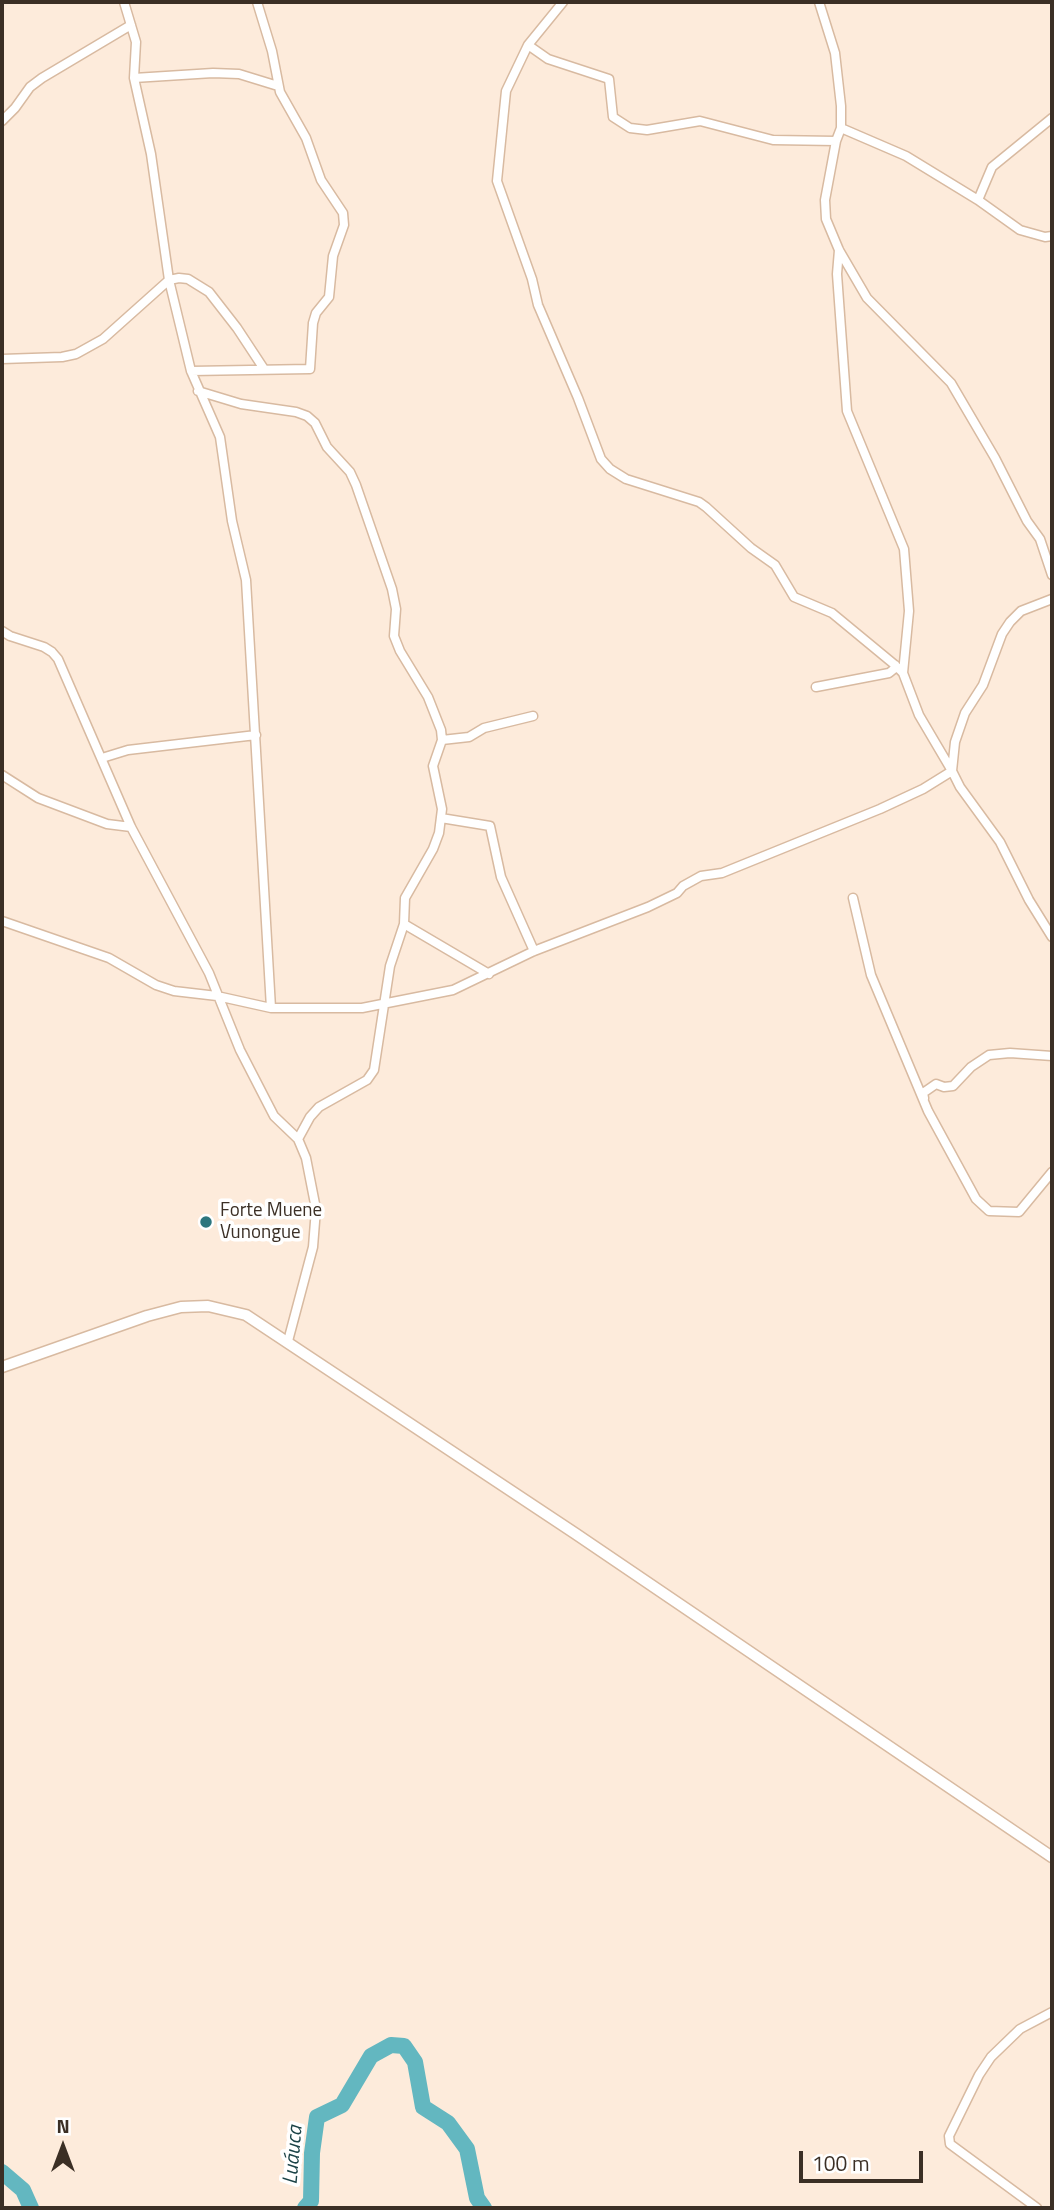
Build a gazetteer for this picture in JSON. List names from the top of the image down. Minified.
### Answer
{"water":["Luáuca"],"places":["Forte Muene Vunongue"],"scale_bar":"100 m","north":"top"}
